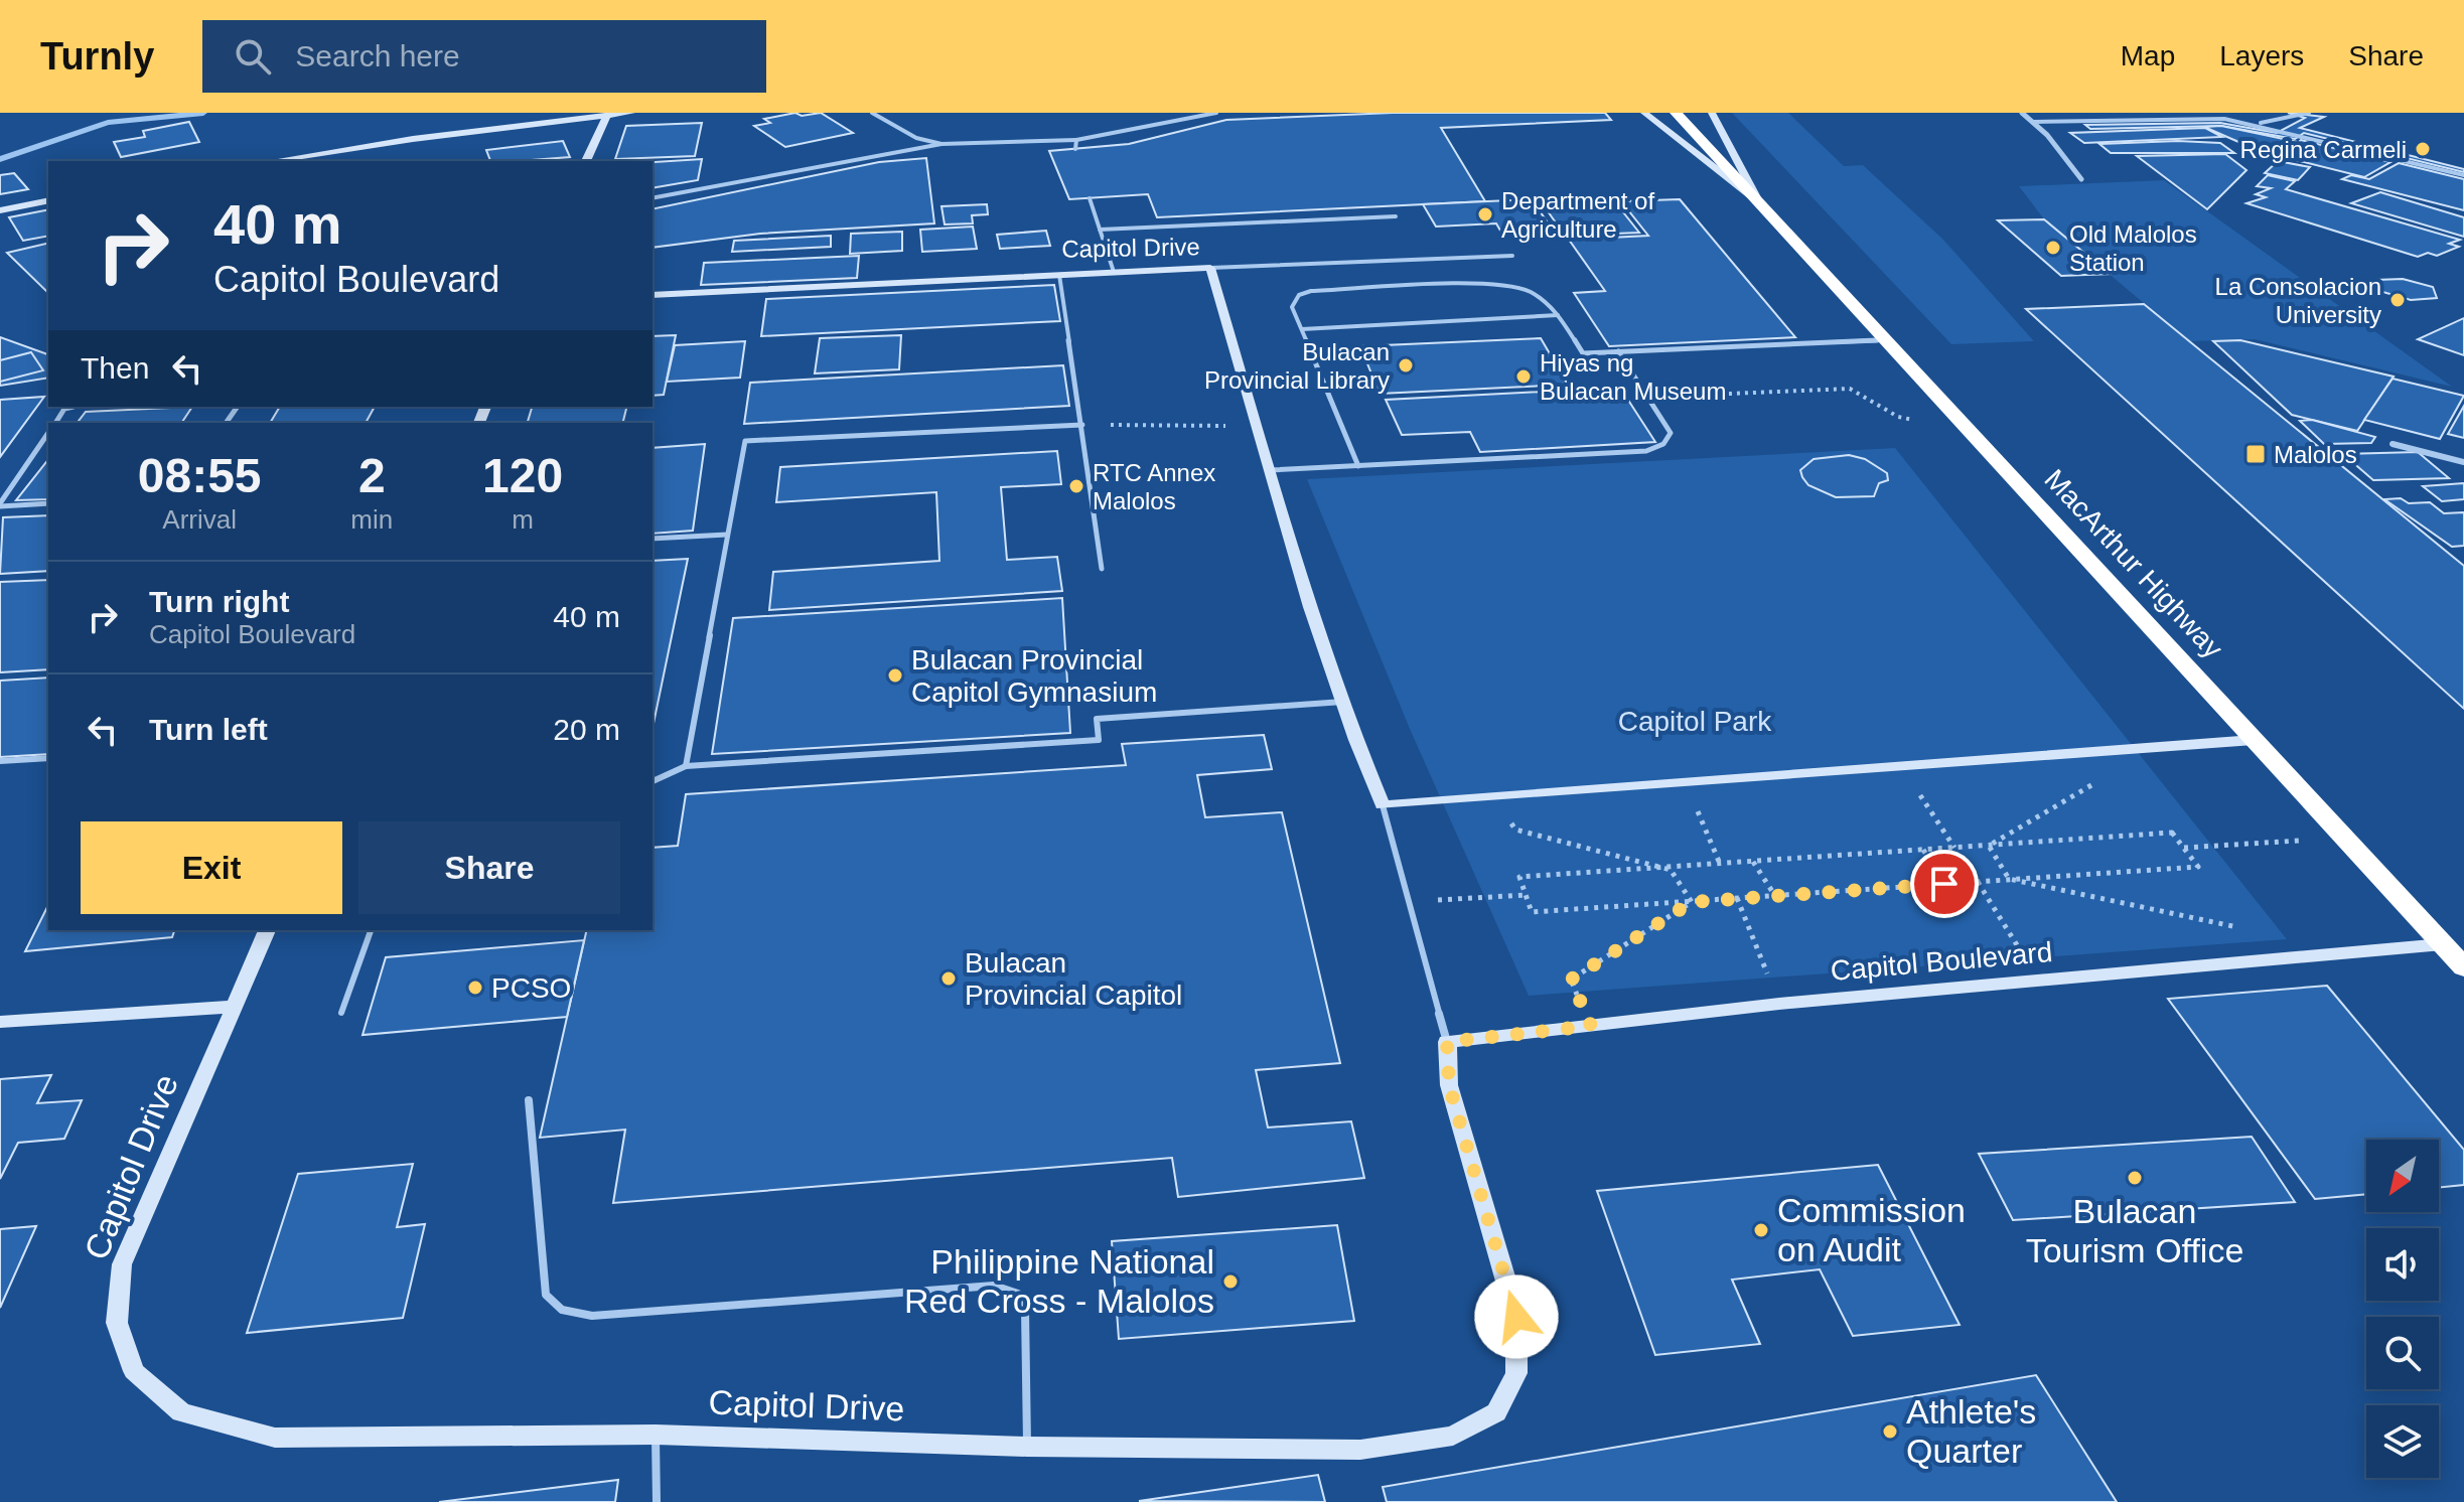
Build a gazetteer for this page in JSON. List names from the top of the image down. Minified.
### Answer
{"streets":{"highway":["MacArthur Highway"],"street":["Capitol Drive","Capitol Boulevard"]},"crossings":[["Capitol Drive","Capitol Boulevard"],["MacArthur Highway","Capitol Boulevard"]],"parks":["Capitol Park"],"places":{"other":["Regina Carmeli","Department of Agriculture","Old Malolos Station","La Consolacion University","Bulacan Provincial Library","Hiyas ng Bulacan Museum","RTC Annex Malolos","Bulacan Provincial Capitol Gymnasium","Bulacan Provincial Capitol","PCSO","Bulacan Tourism Office","Commission on Audit","Philippine National Red Cross - Malolos","Athlete's Quarter"],"transit":["Malolos"]},"north":"bottom left","page":{"header":"Turnly","search":"Search here","nav":["Map","Layers","Share"],"turn":["40 m","Capitol Boulevard"],"then":"Then","eta":["08:55","Arrival","2","min","120","m"],"list":[{"name":"Turn right","note":"Capitol Boulevard","value":"40 m"},{"name":"Turn left","value":"20 m"}],"buttons":["Exit","Share"]}}
